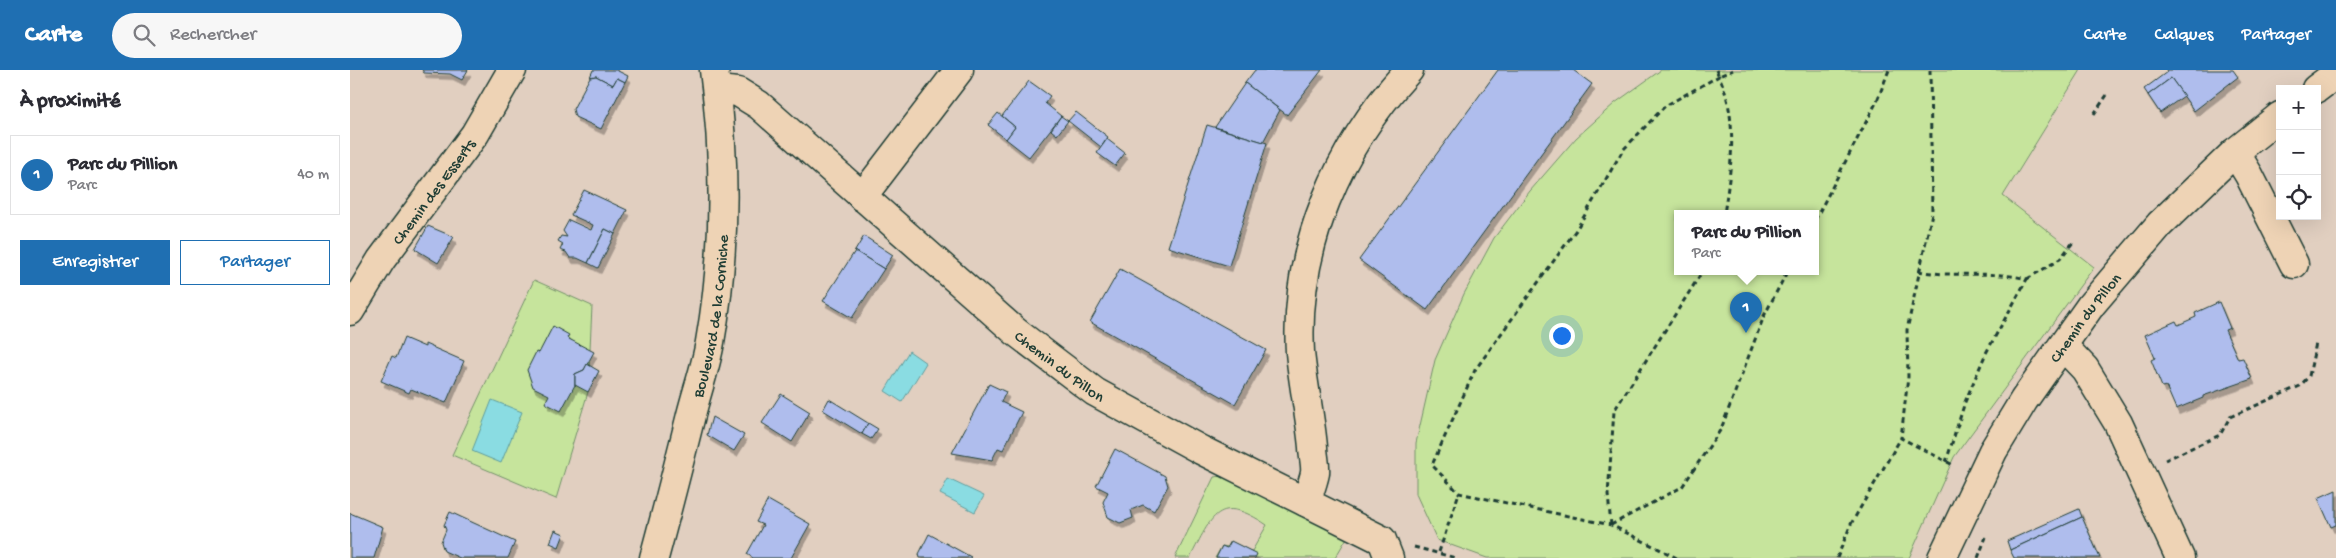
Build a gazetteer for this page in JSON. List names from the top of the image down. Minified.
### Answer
{"streets":{"street":["Chemin des Esserts","Boulevard de la Corniche","Chemin du Pillon"]},"crossings":[["Boulevard de la Corniche","Chemin du Pillon"]],"page":{"header":"Carte","search":"Rechercher","nav":["Carte","Calques","Partager"],"heading":"À proximité","map_buttons":["+","−"],"list":[{"mark":"1","name":"Parc du Pillion","note":"Parc","value":"40 m"}],"popup":["Parc du Pillion","Parc"],"buttons":["Enregistrer","Partager"],"pins":"1"}}
